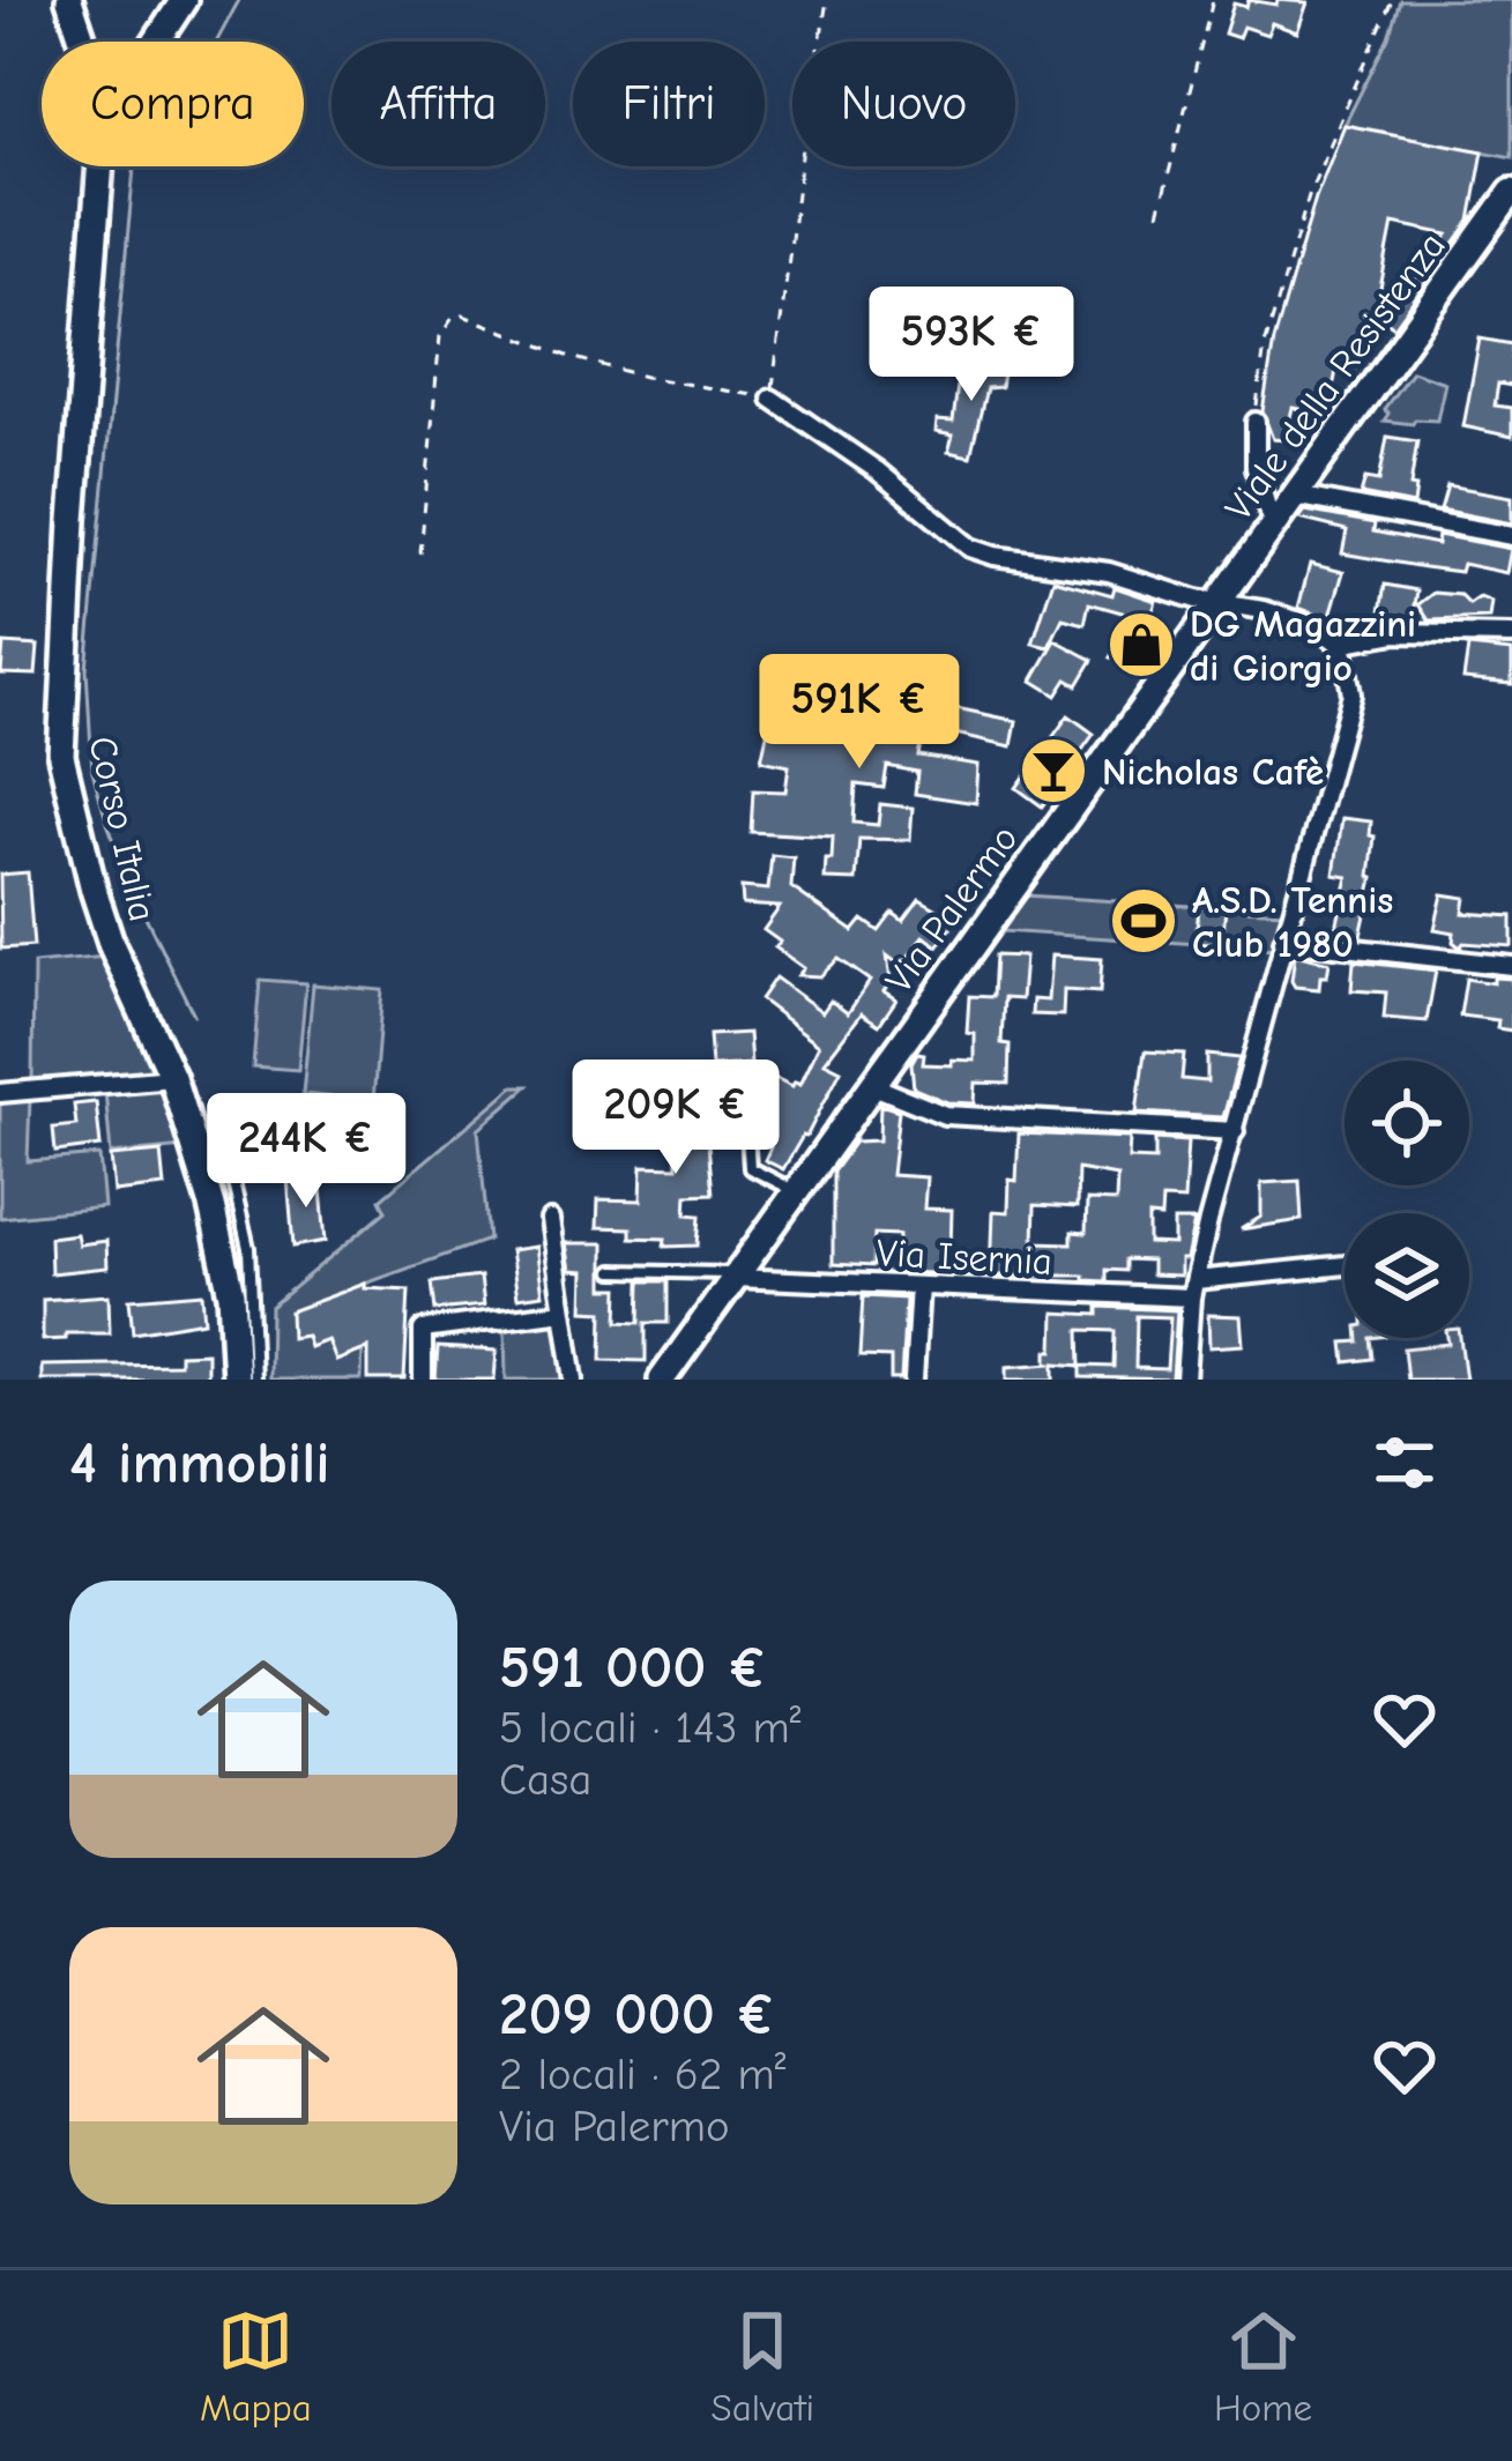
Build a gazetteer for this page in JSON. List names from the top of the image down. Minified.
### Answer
{"streets":{"street":["Viale della Resistenza","Corso Italia","Via Palermo","Via Isernia"]},"crossings":[["Viale della Resistenza","Via Palermo"],["Via Palermo","Via Isernia"]],"places":{"shop":["DG Magazzini di Giorgio"],"bar":["Nicholas Cafè"],"sports":["A.S.D. Tennis Club 1980"]},"page":{"chip":["Compra","Affitta","Filtri","Nuovo"],"price":["593K €","591K €","209K €","244K €"],"heading":"4 immobili","list":[{"name":"591 000 €","note":"5 locali · 143 m² · Casa"},{"name":"209 000 €","note":"2 locali · 62 m² · Via Palermo"}],"tabs":["Mappa","Salvati","Home"]}}
